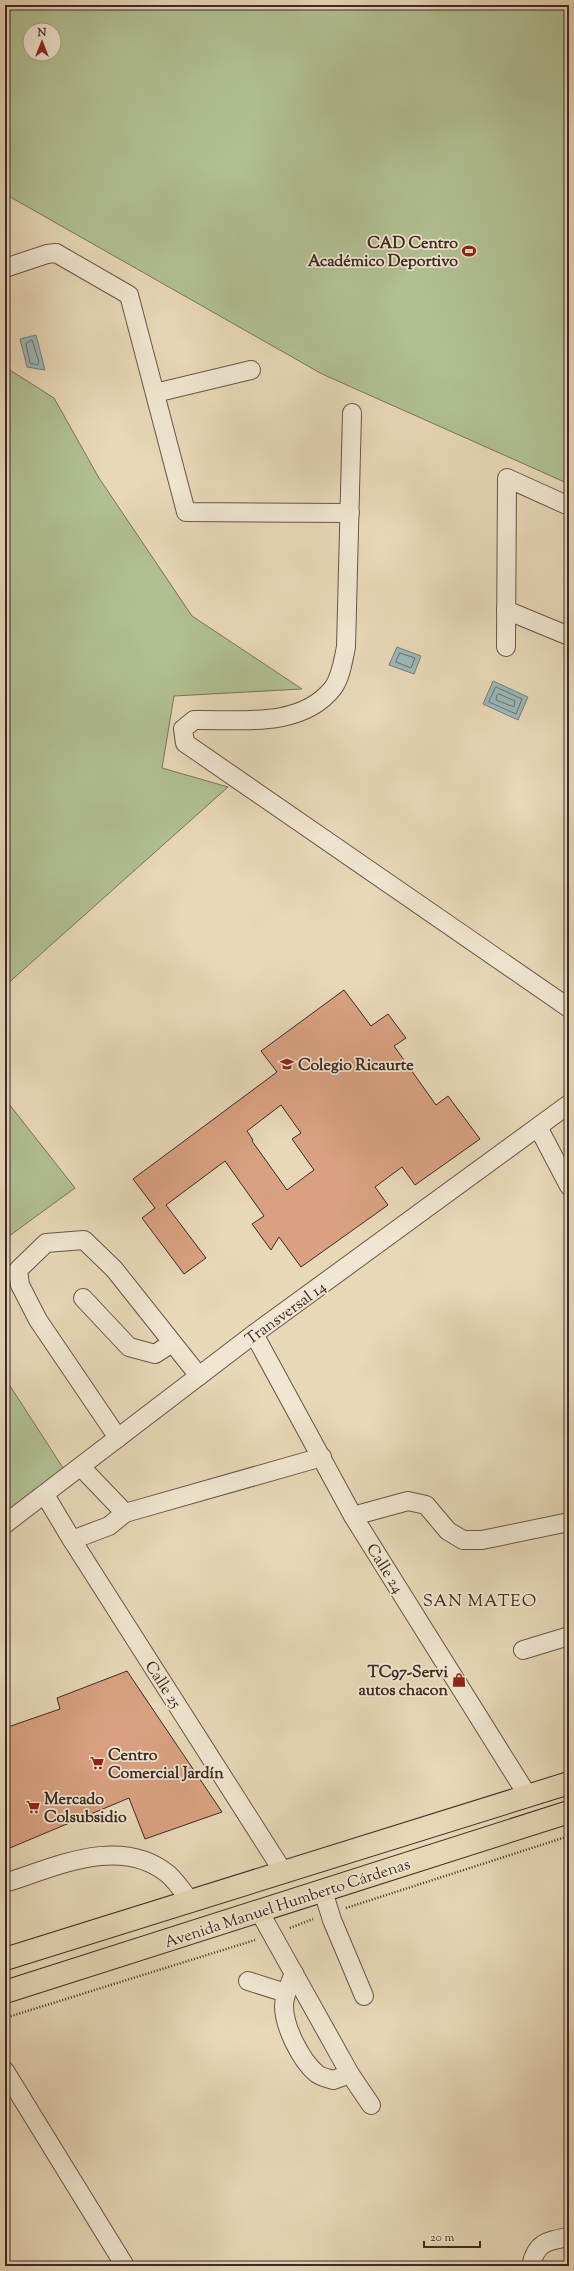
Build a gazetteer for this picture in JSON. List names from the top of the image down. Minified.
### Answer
{"streets":{"main road":["Avenida Manuel Humberto Cárdenas"],"street":["Transversal 14","Calle 24","Calle 25"]},"crossings":[["Transversal 14","Calle 24"],["Transversal 14","Calle 25"],["Calle 24","Avenida Manuel Humberto Cárdenas"],["Calle 25","Avenida Manuel Humberto Cárdenas"]],"districts":["SAN MATEO"],"places":{"sports":["CAD Centro Académico Deportivo"],"school or university":["Colegio Ricaurte"],"shop":["TC97-Servi autos chacon"],"supermarket":["Centro Comercial Jardín","Mercado Colsubsidio"]},"scale_bar":"20 m","north":"top"}
